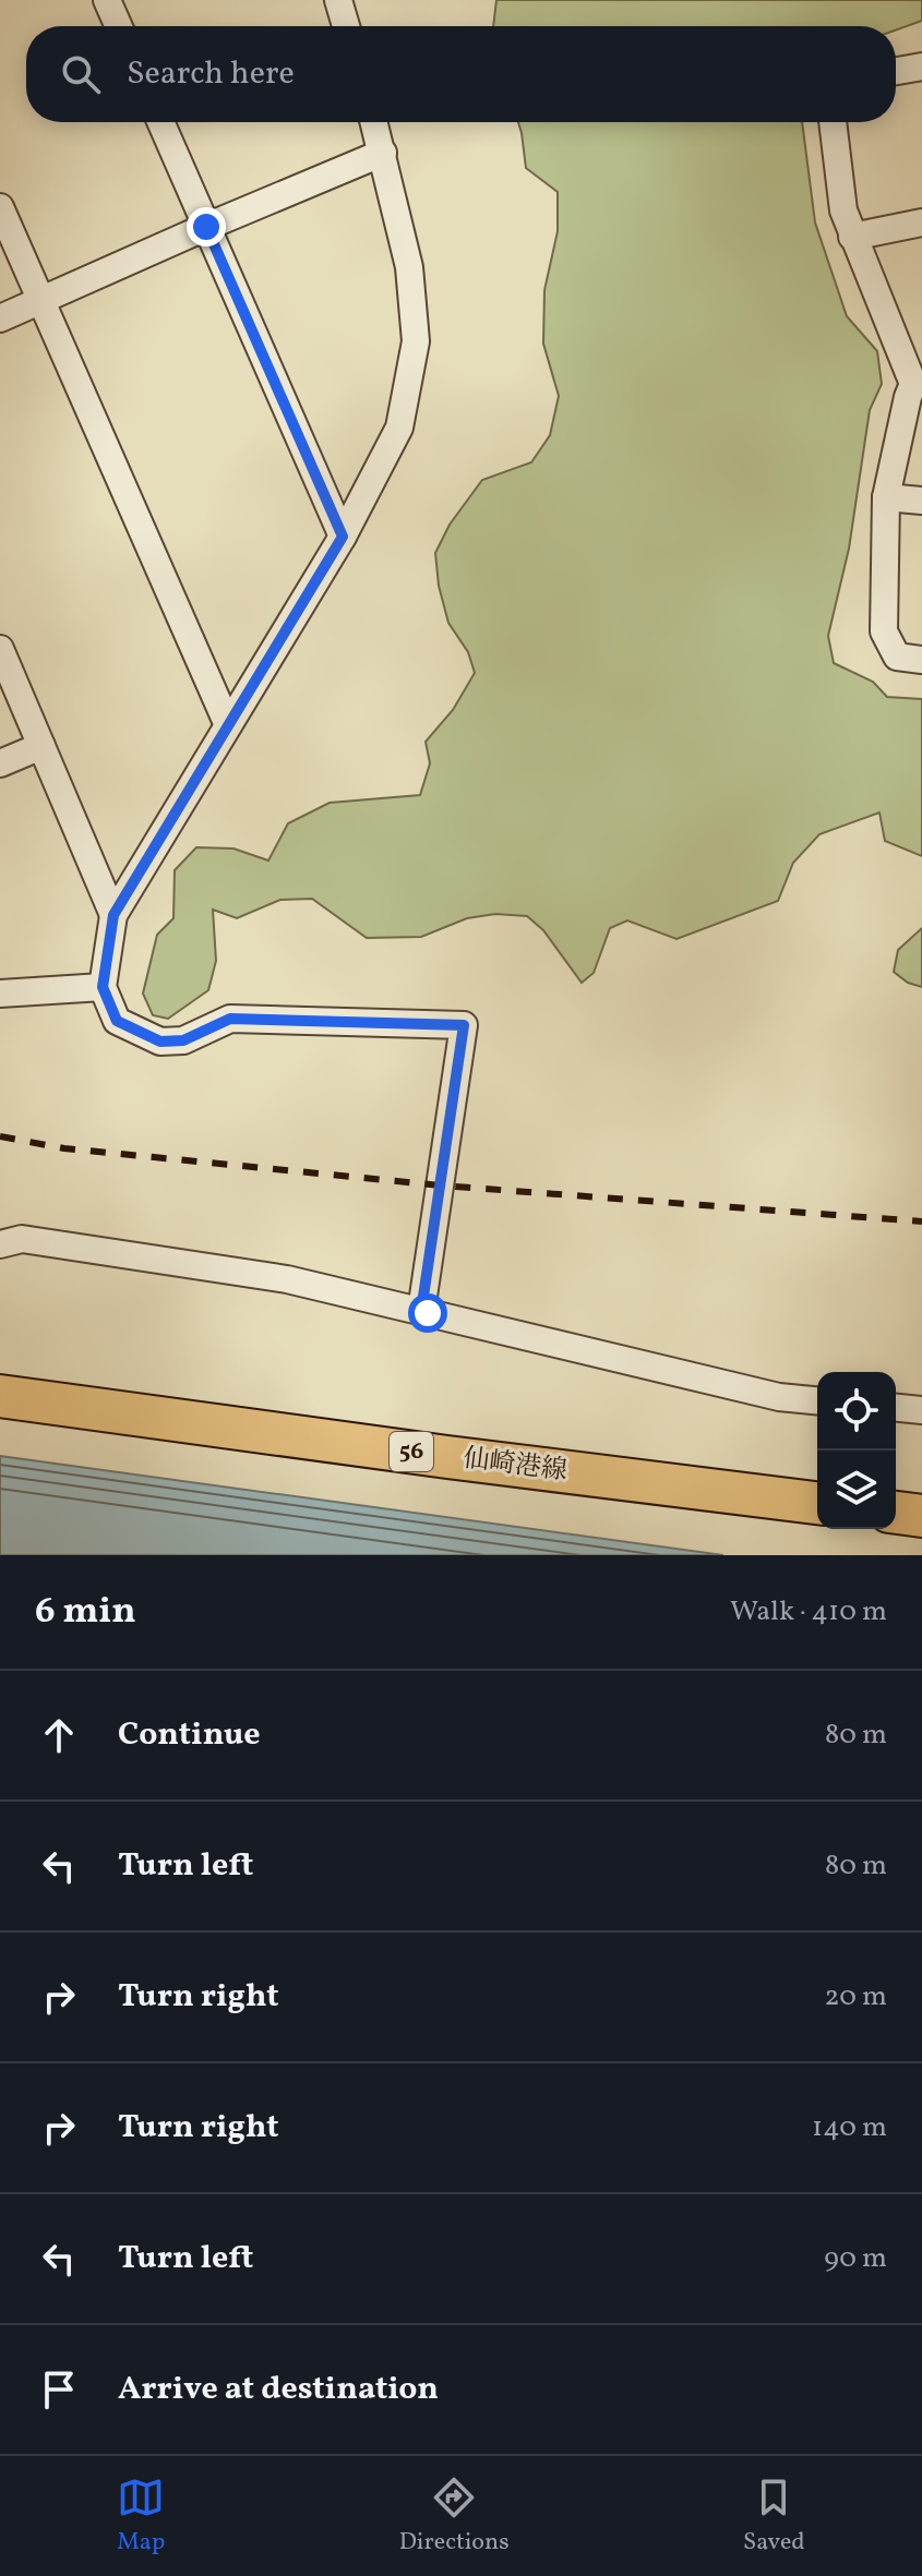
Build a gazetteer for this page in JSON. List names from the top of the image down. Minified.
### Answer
{"streets":{"main road":["56","仙崎港線"]},"page":{"search":"Search here","heading":["6 min","Walk · 410 m"],"list":[["Continue","80 m"],["Turn left","80 m"],["Turn right","20 m"],["Turn right","140 m"],["Turn left","90 m"],"Arrive at destination"],"nav":["Map","Directions","Saved"]}}
